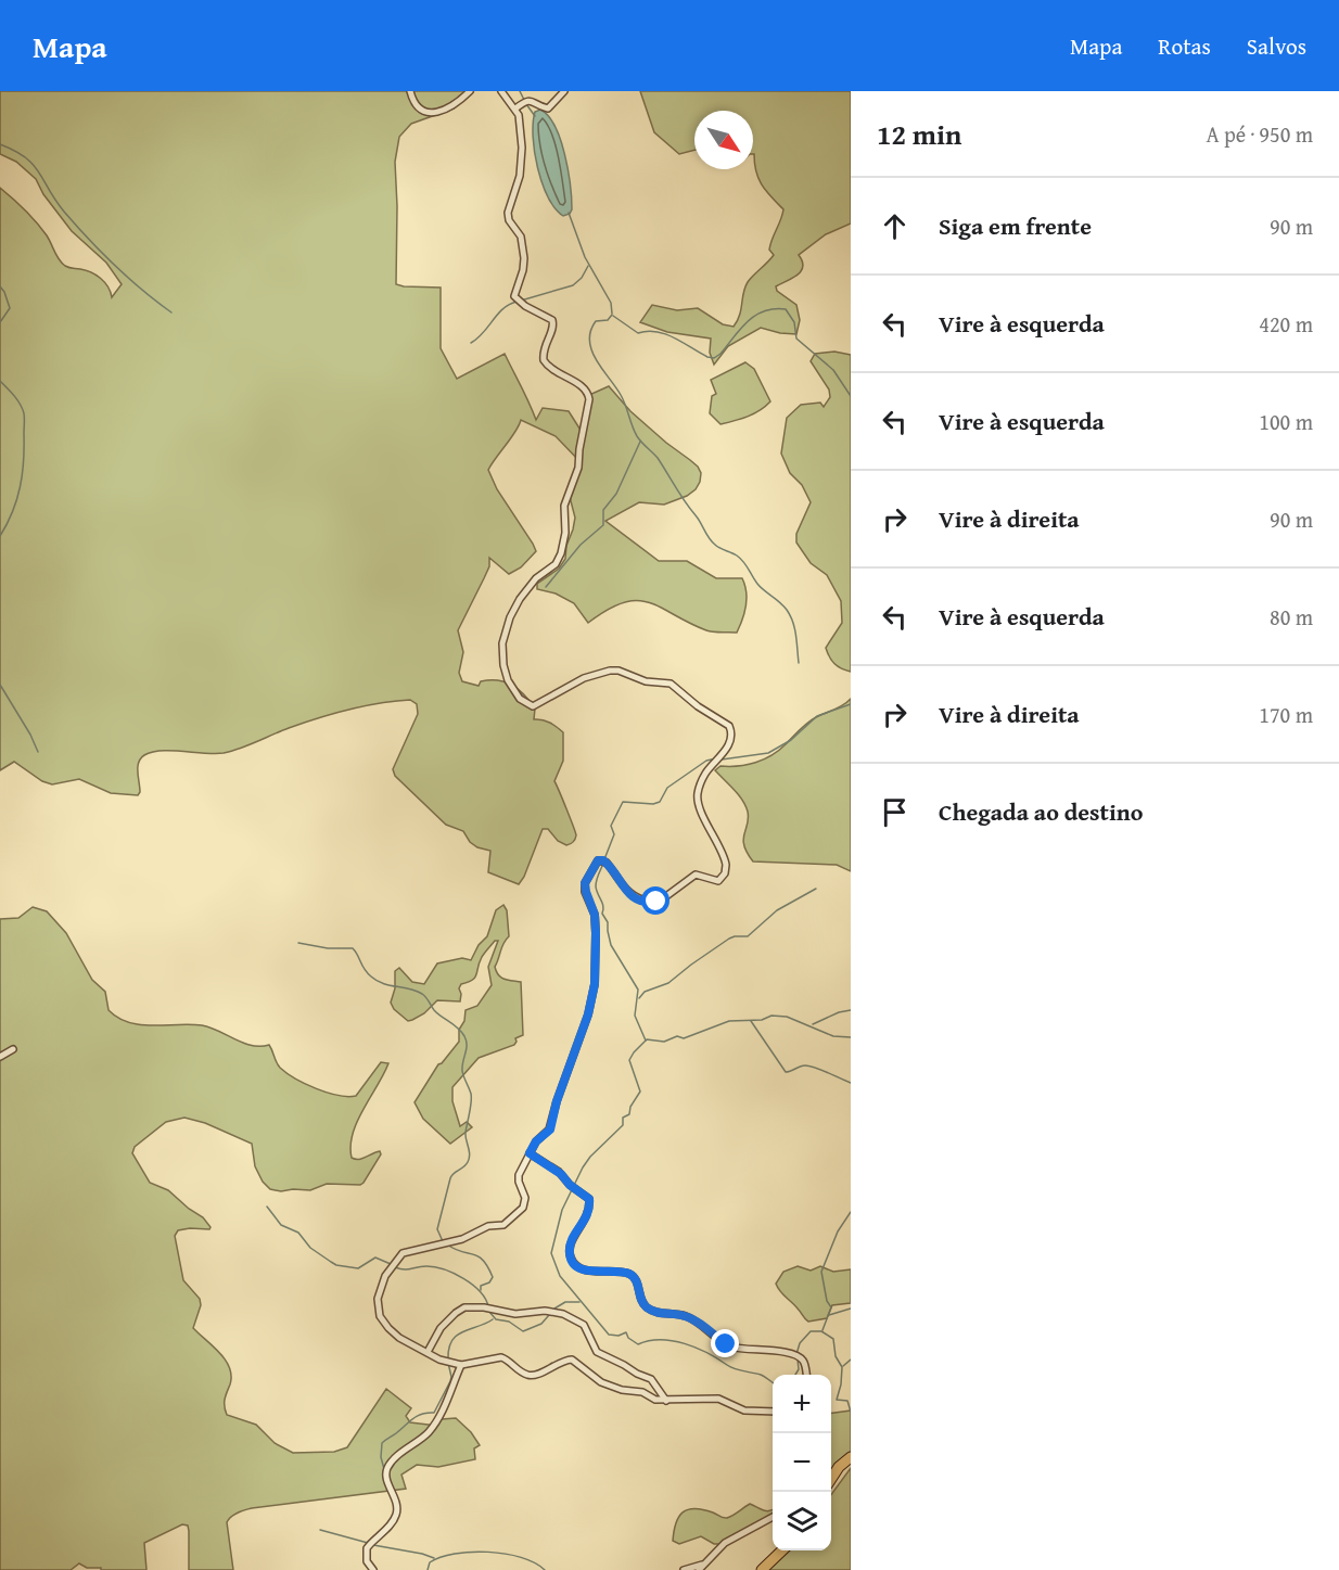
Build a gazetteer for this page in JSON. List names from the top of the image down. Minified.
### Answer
{"north":"bottom right","page":{"header":"Mapa","nav":["Mapa","Rotas","Salvos"],"heading":["12 min","A pé · 950 m"],"list":[["Siga em frente","90 m"],["Vire à esquerda","420 m"],["Vire à esquerda","100 m"],["Vire à direita","90 m"],["Vire à esquerda","80 m"],["Vire à direita","170 m"],"Chegada ao destino"],"map_buttons":["+","−"]}}
